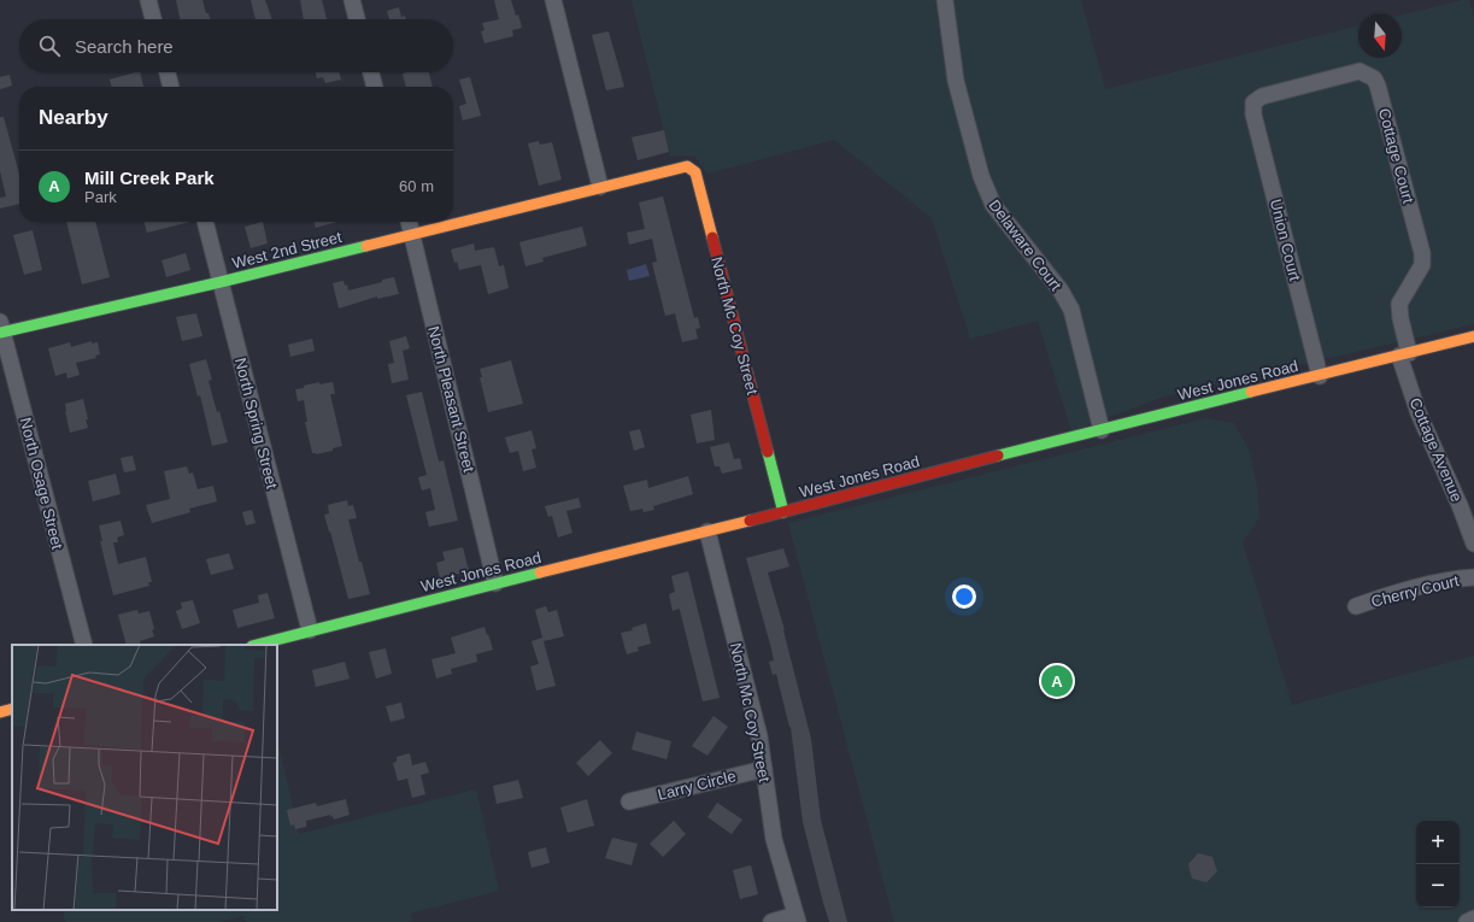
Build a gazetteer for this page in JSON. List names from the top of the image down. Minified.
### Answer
{"streets":{"street":["Cottage Court","Union Court","Delaware Court","West 2nd Street","North Mc Coy Street","West Jones Road","North Pleasant Street","North Spring Street","Cottage Avenue","North Osage Street","Cherry Court","Larry Circle"]},"crossings":[["Cottage Court","Union Court"],["Cottage Court","West Jones Road"],["Cottage Court","Cottage Avenue"],["Union Court","West Jones Road"],["Delaware Court","West Jones Road"],["West 2nd Street","North Mc Coy Street"],["West 2nd Street","North Pleasant Street"],["West 2nd Street","North Spring Street"],["West 2nd Street","North Osage Street"],["North Mc Coy Street","West Jones Road"],["North Mc Coy Street","Larry Circle"],["West Jones Road","North Pleasant Street"],["West Jones Road","North Spring Street"],["West Jones Road","Cottage Avenue"]],"north":"bottom","page":{"search":"Search here","heading":"Nearby","list":[{"mark":"A","name":"Mill Creek Park","note":"Park","value":"60 m"}],"pins":"A","map_buttons":["+","−"]}}
